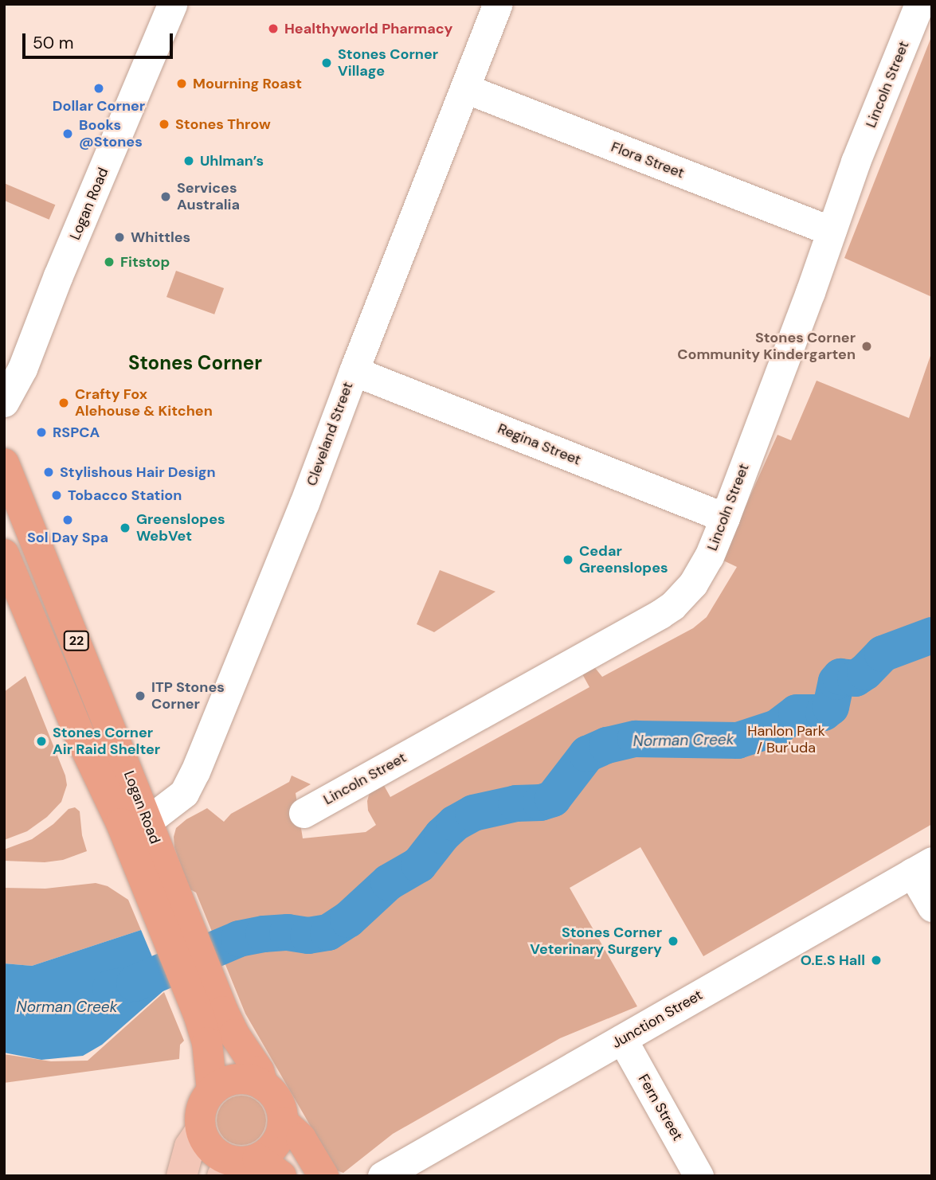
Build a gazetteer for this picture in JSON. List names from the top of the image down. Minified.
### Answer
{"streets":{"highway":["Logan Road","22"],"street":["Lincoln Street","Flora Street","Cleveland Street","Regina Street","Junction Street","Fern Street"]},"crossings":[["Lincoln Street","Flora Street"],["Lincoln Street","Regina Street"],["Flora Street","Cleveland Street"],["Logan Road","Cleveland Street"],["Logan Road","22"],["Cleveland Street","Regina Street"],["Junction Street","Fern Street"]],"districts":["Stones Corner"],"water":["Norman Creek"],"parks":["Hanlon Park / Bur'uda"],"places":["Healthyworld Pharmacy","Stones Corner Village","Mourning Roast","Dollar Corner","Stones Throw","Books @Stones","Uhlman’s","Services Australia","Whittles","Fitstop","Stones Corner Community Kindergarten","Crafty Fox Alehouse & Kitchen","RSPCA","Stylishous Hair Design","Tobacco Station","Sol Day Spa","Greenslopes WebVet","Cedar Greenslopes","ITP Stones Corner","Stones Corner Air Raid Shelter","Stones Corner Veterinary Surgery","O.E.S Hall"],"scale_bar":"50 m"}
